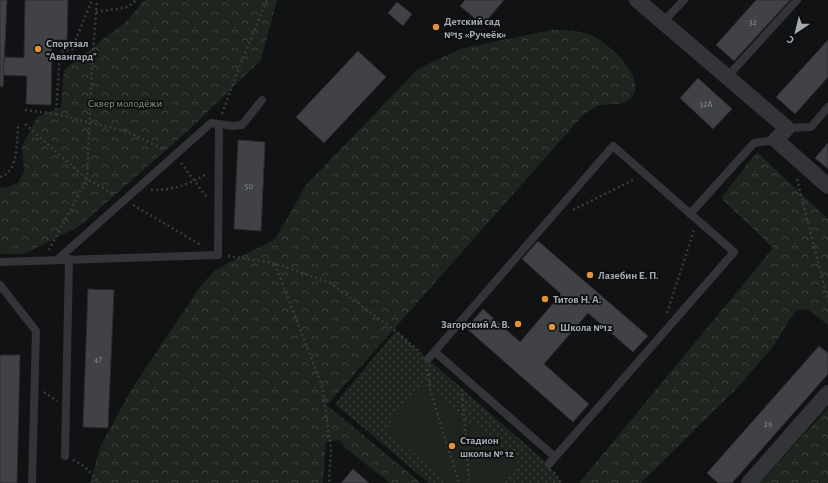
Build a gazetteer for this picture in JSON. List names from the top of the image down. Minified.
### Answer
{"parks":["Сквер молодёжи"],"places":["Детский сад №15 «Ручеёк»","Спортзал \"Авангард\"","Лазебин Е. П.","Титов Н. А.","Загорский А. В.","Школа №12","Стадион школы № 12"],"house_numbers":["32","32А","50","47","29"],"north":"bottom left"}
